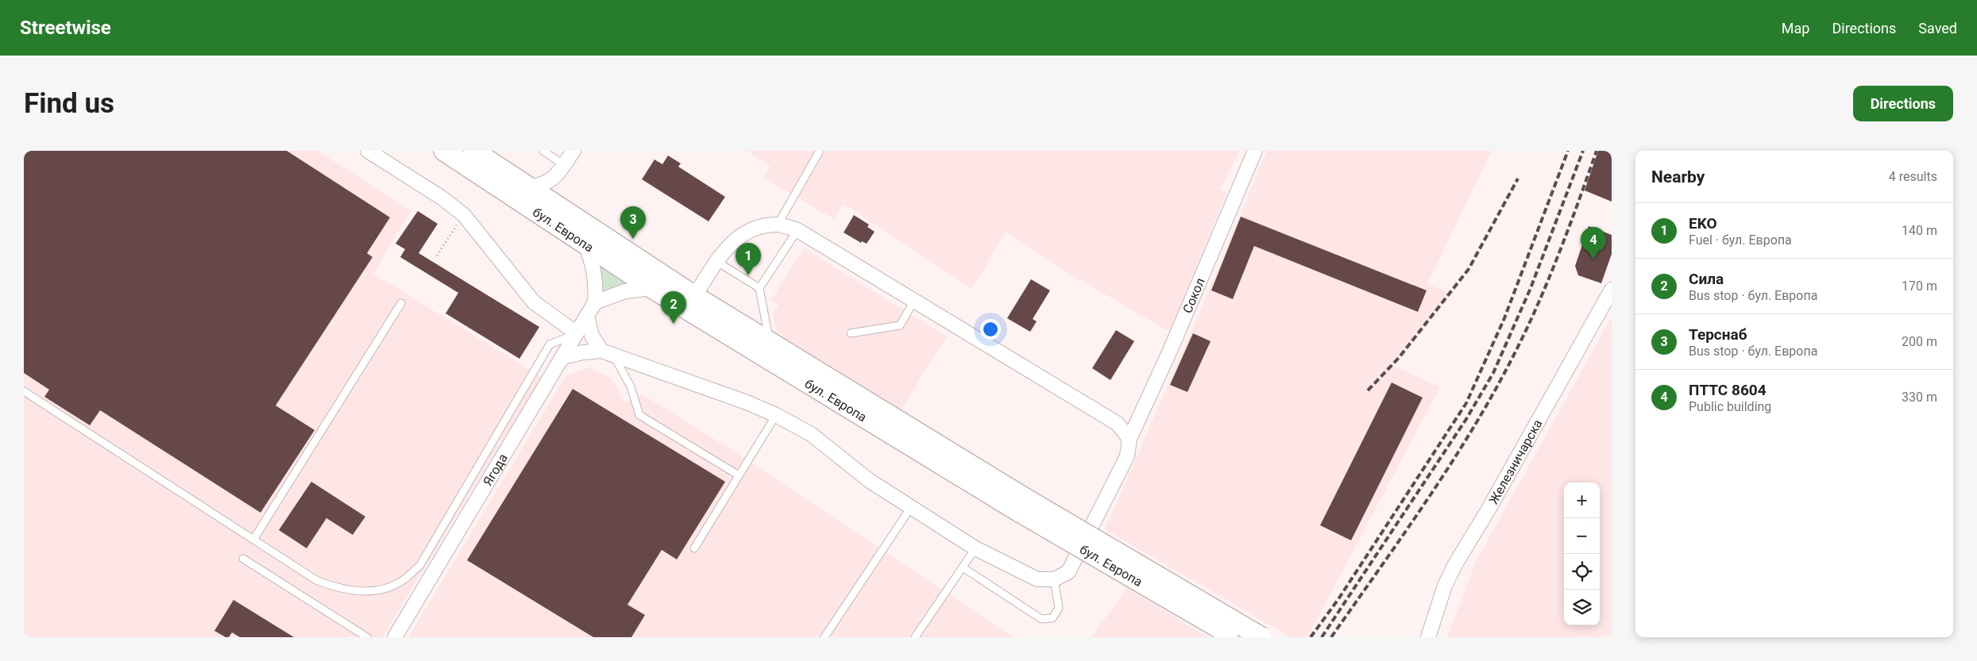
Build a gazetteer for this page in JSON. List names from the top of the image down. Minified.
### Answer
{"streets":{"main road":["бул. Европа"],"street":["Сокол","Железничарска","Ягода"]},"page":{"header":"Streetwise","nav":["Map","Directions","Saved"],"buttons":"Directions","title":"Find us","heading":["Nearby","4 results"],"list":[{"mark":"1","name":"EKO","note":"Fuel · бул. Европа","value":"140 m"},{"mark":"2","name":"Сила","note":"Bus stop · бул. Европа","value":"170 m"},{"mark":"3","name":"Терснаб","note":"Bus stop · бул. Европа","value":"200 m"},{"mark":"4","name":"ПТТС 8604","note":"Public building","value":"330 m"}],"pins":["3","4","1","2"],"map_buttons":["+","−"]}}
